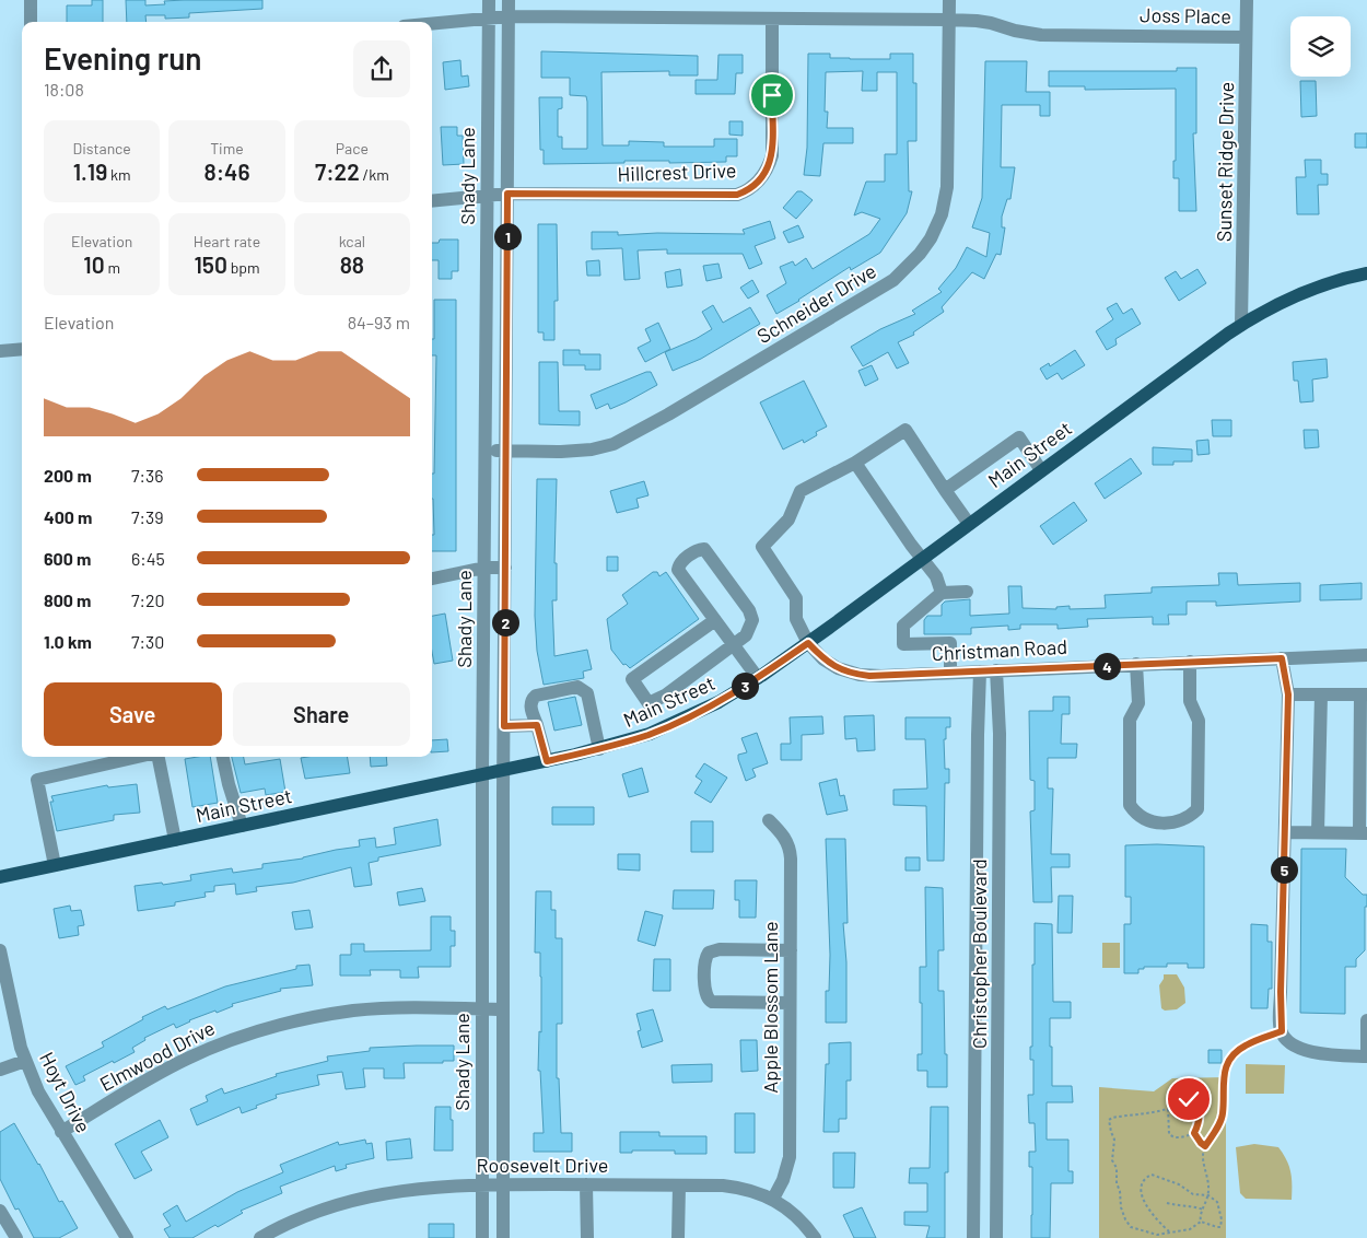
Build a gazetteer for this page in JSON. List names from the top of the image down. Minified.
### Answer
{"streets":{"main road":["Main Street"],"street":["Joss Place","Sunset Ridge Drive","Hillcrest Drive","Shady Lane","Schneider Drive","Christman Road","Christopher Boulevard","Apple Blossom Lane","Elmwood Drive","Hoyt Drive","Roosevelt Drive"]},"crossings":[["Joss Place","Sunset Ridge Drive"],["Joss Place","Hillcrest Drive"],["Joss Place","Shady Lane"],["Joss Place","Schneider Drive"],["Sunset Ridge Drive","Main Street"],["Hillcrest Drive","Shady Lane"],["Shady Lane","Schneider Drive"],["Shady Lane","Main Street"],["Shady Lane","Elmwood Drive"],["Shady Lane","Roosevelt Drive"],["Main Street","Christman Road"],["Christman Road","Christopher Boulevard"],["Apple Blossom Lane","Roosevelt Drive"],["Elmwood Drive","Hoyt Drive"]],"page":{"heading":["Evening run","18:08"],"stats":[["Distance","1.19 km"],["Time","8:46"],["Pace","7:22 /km"],["Elevation","10 m"],["Heart rate","150 bpm"],["kcal","88"]],"pins":["1","2","4","3","5"],"chart":["Elevation","84–93 m"],"list":[{"name":"200 m","note":"7:36"},{"name":"400 m","note":"7:39"},{"name":"600 m","note":"6:45"},{"name":"800 m","note":"7:20"},{"name":"1.0 km","note":"7:30"}],"buttons":["Save","Share"]}}
